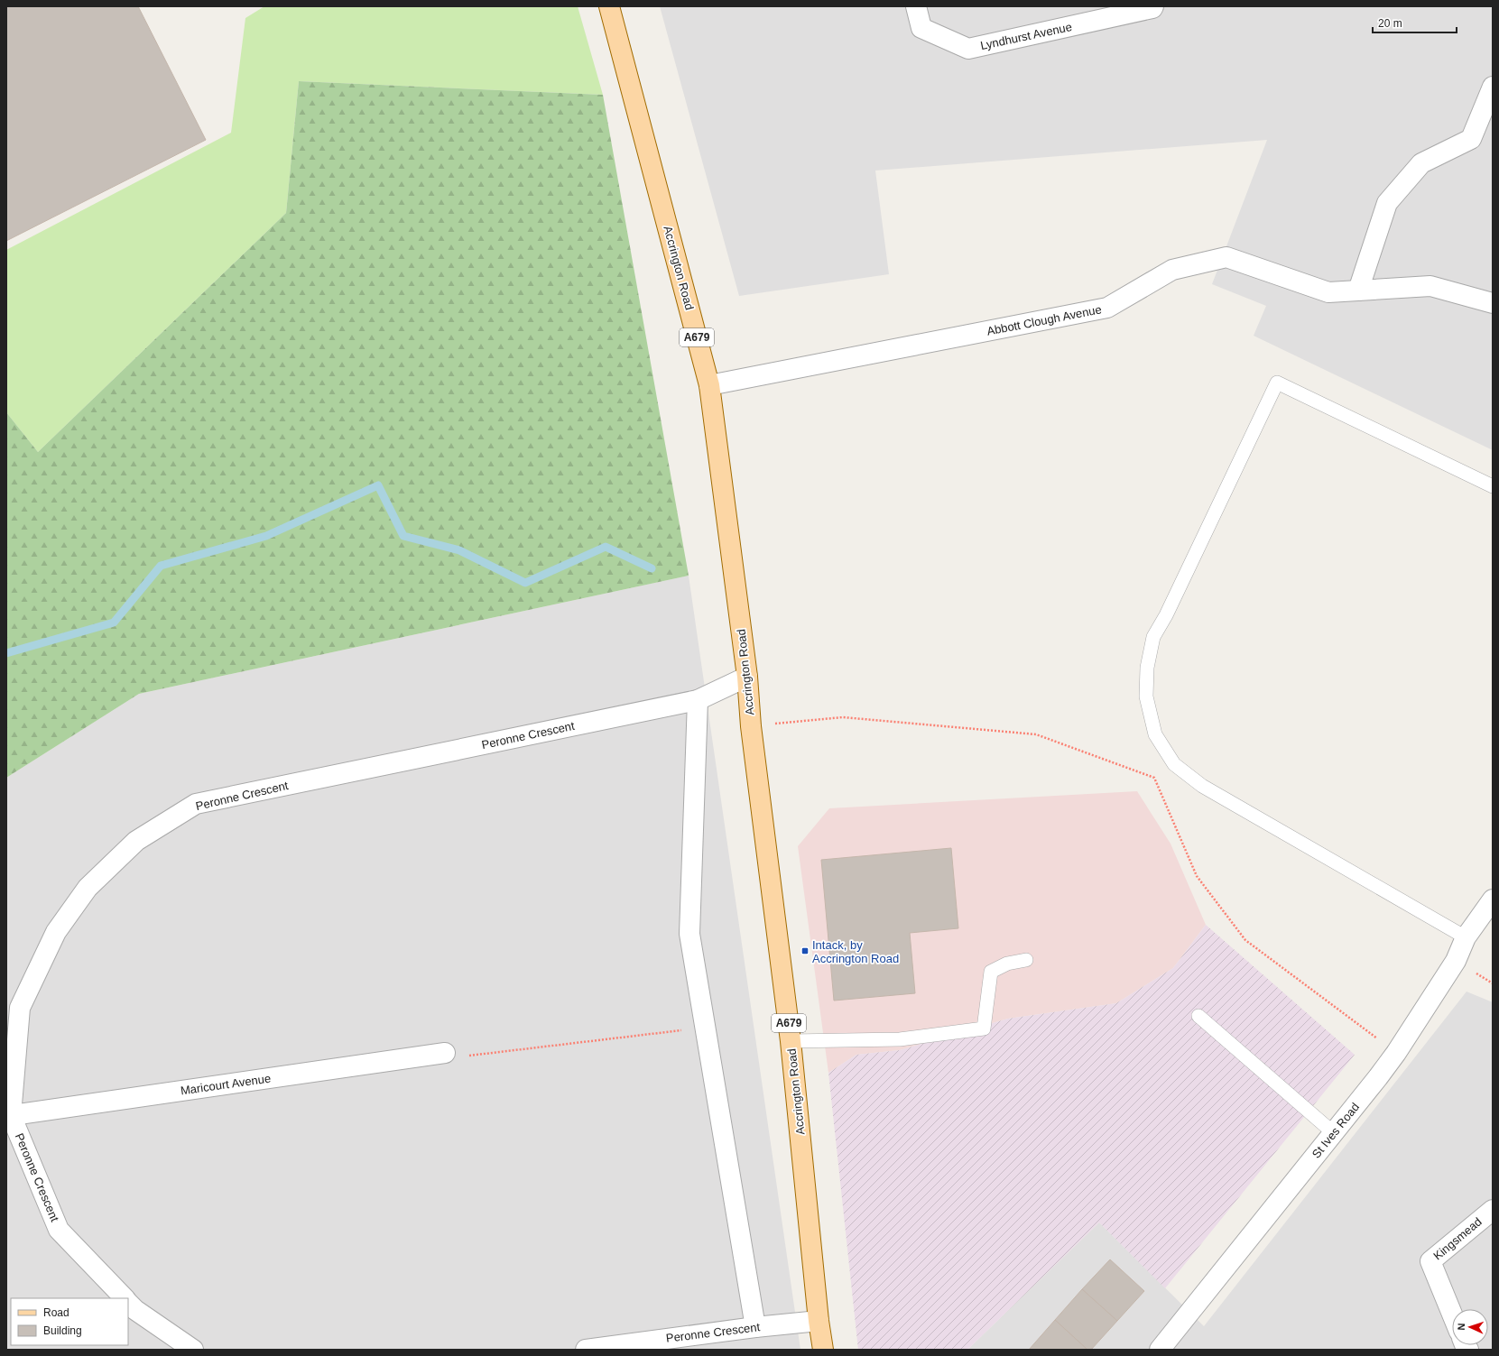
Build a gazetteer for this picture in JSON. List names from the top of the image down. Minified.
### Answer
{"streets":{"main road":["Accrington Road","A679"],"street":["Lyndhurst Avenue","Abbott Clough Avenue","Peronne Crescent","Maricourt Avenue","St Ives Road","Kingsmead"]},"crossings":[["Accrington Road","Abbott Clough Avenue"],["Accrington Road","Peronne Crescent"],["Peronne Crescent","Maricourt Avenue"]],"places":{"transit":["Intack, by Accrington Road"]},"legend":["Road","Building"],"scale_bar":"20 m","north":"left"}
